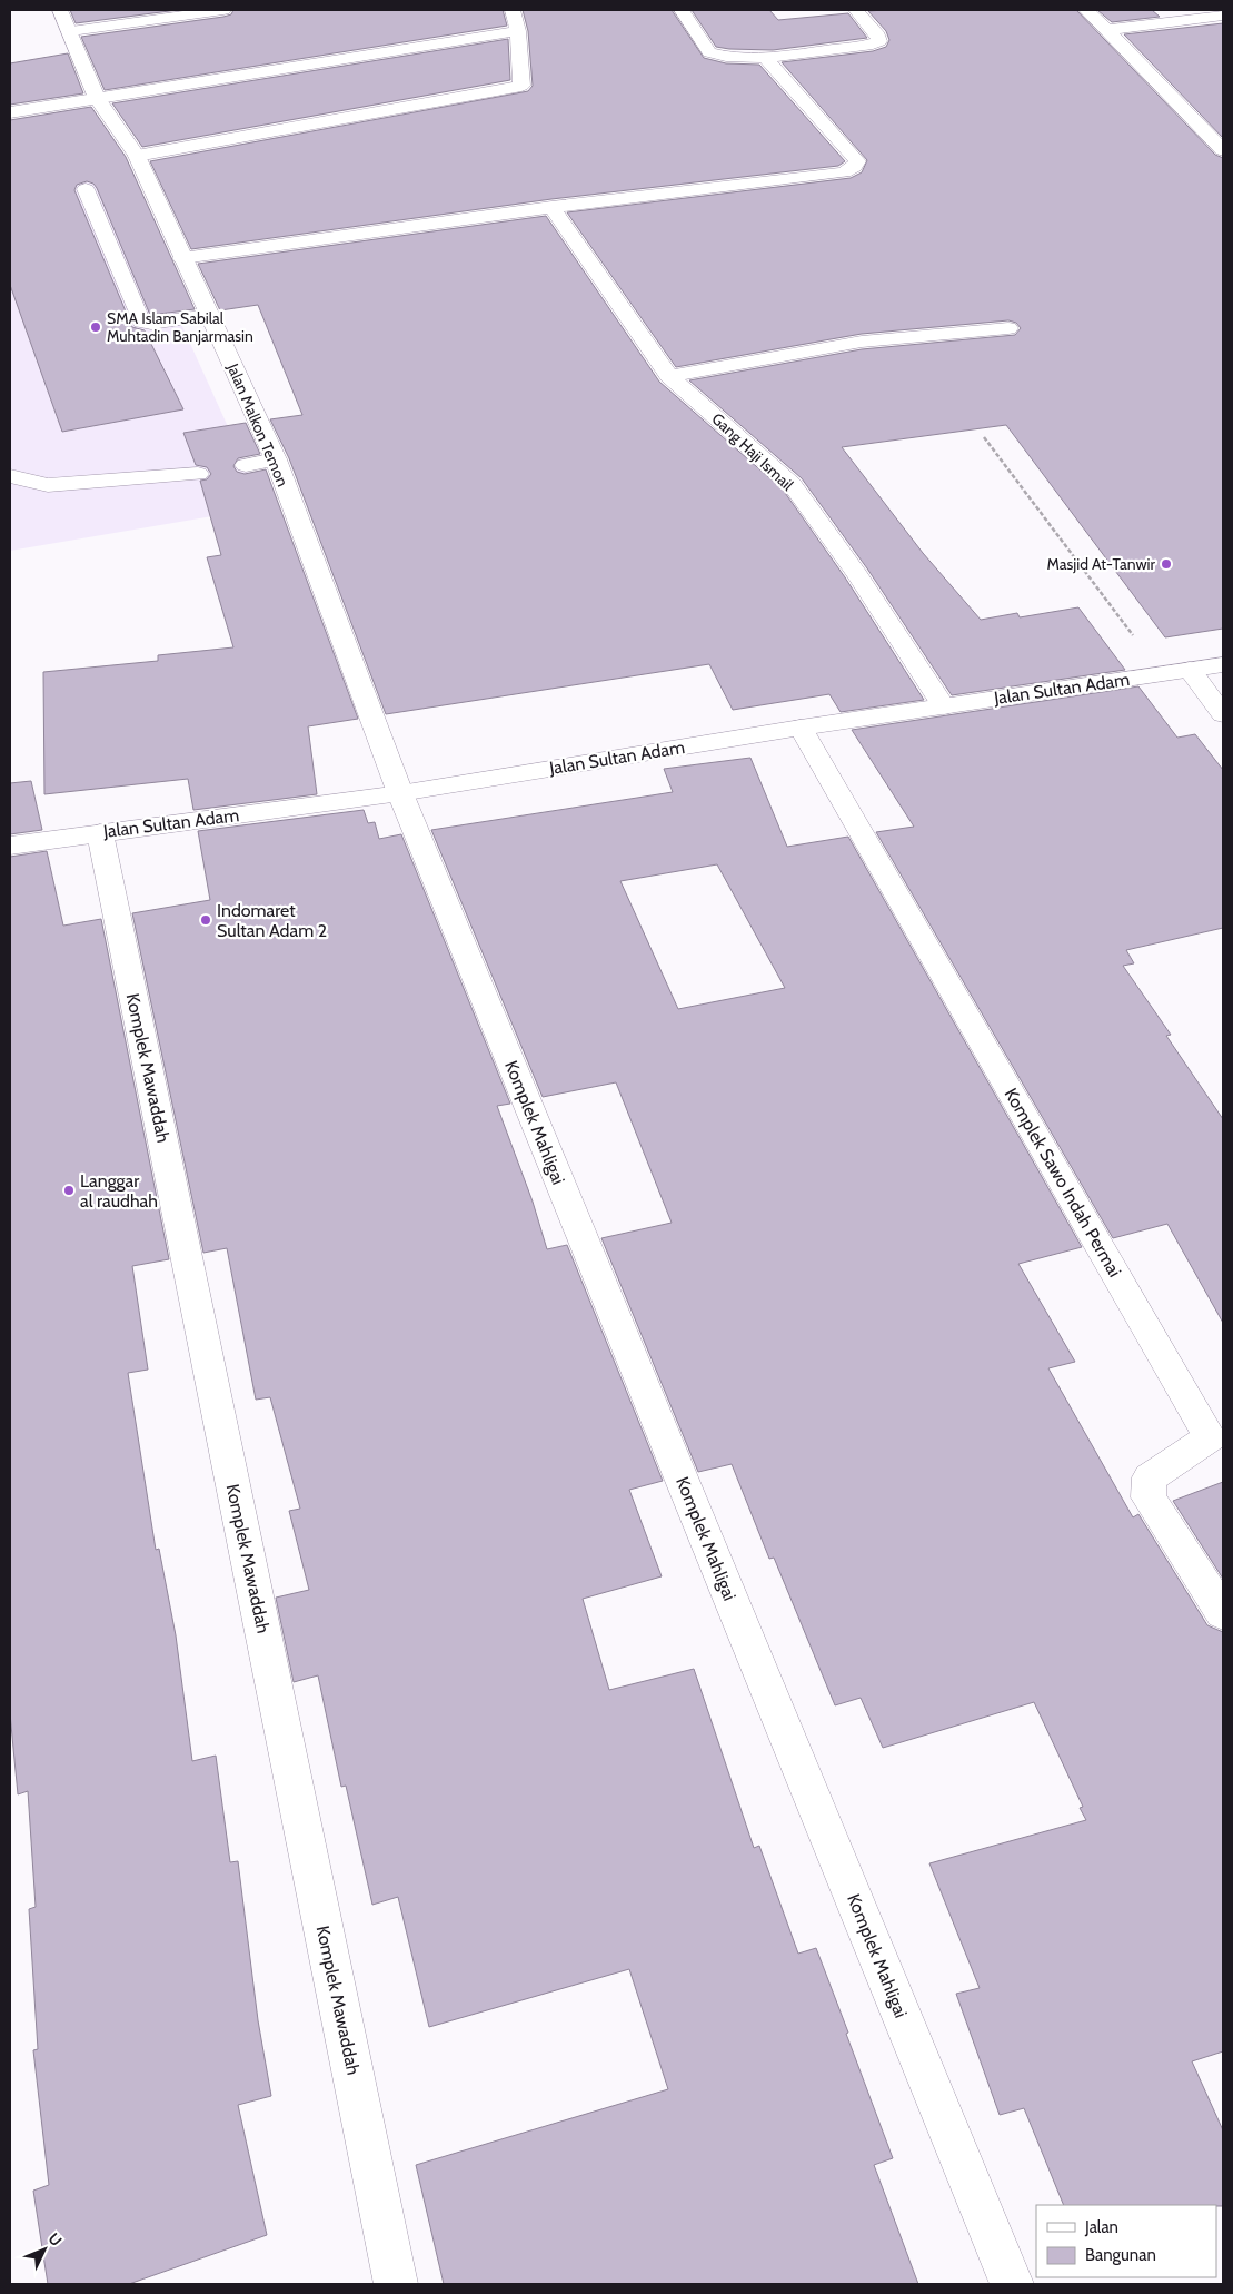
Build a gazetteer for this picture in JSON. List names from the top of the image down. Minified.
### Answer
{"streets":{"street":["Jalan Malkon Temon","Gang Haji Ismail","Jalan Sultan Adam","Komplek Mawaddah","Komplek Mahligai","Komplek Sawo Indah Permai"]},"crossings":[["Jalan Malkon Temon","Jalan Sultan Adam"],["Jalan Malkon Temon","Komplek Mahligai"],["Gang Haji Ismail","Jalan Sultan Adam"],["Jalan Sultan Adam","Komplek Mawaddah"],["Jalan Sultan Adam","Komplek Mahligai"],["Jalan Sultan Adam","Komplek Sawo Indah Permai"]],"places":["SMA Islam Sabilal Muhtadin Banjarmasin","Masjid At-Tanwir","Indomaret Sultan Adam 2","Langgar al raudhah"],"legend":["Jalan","Bangunan"],"north":"top right"}
